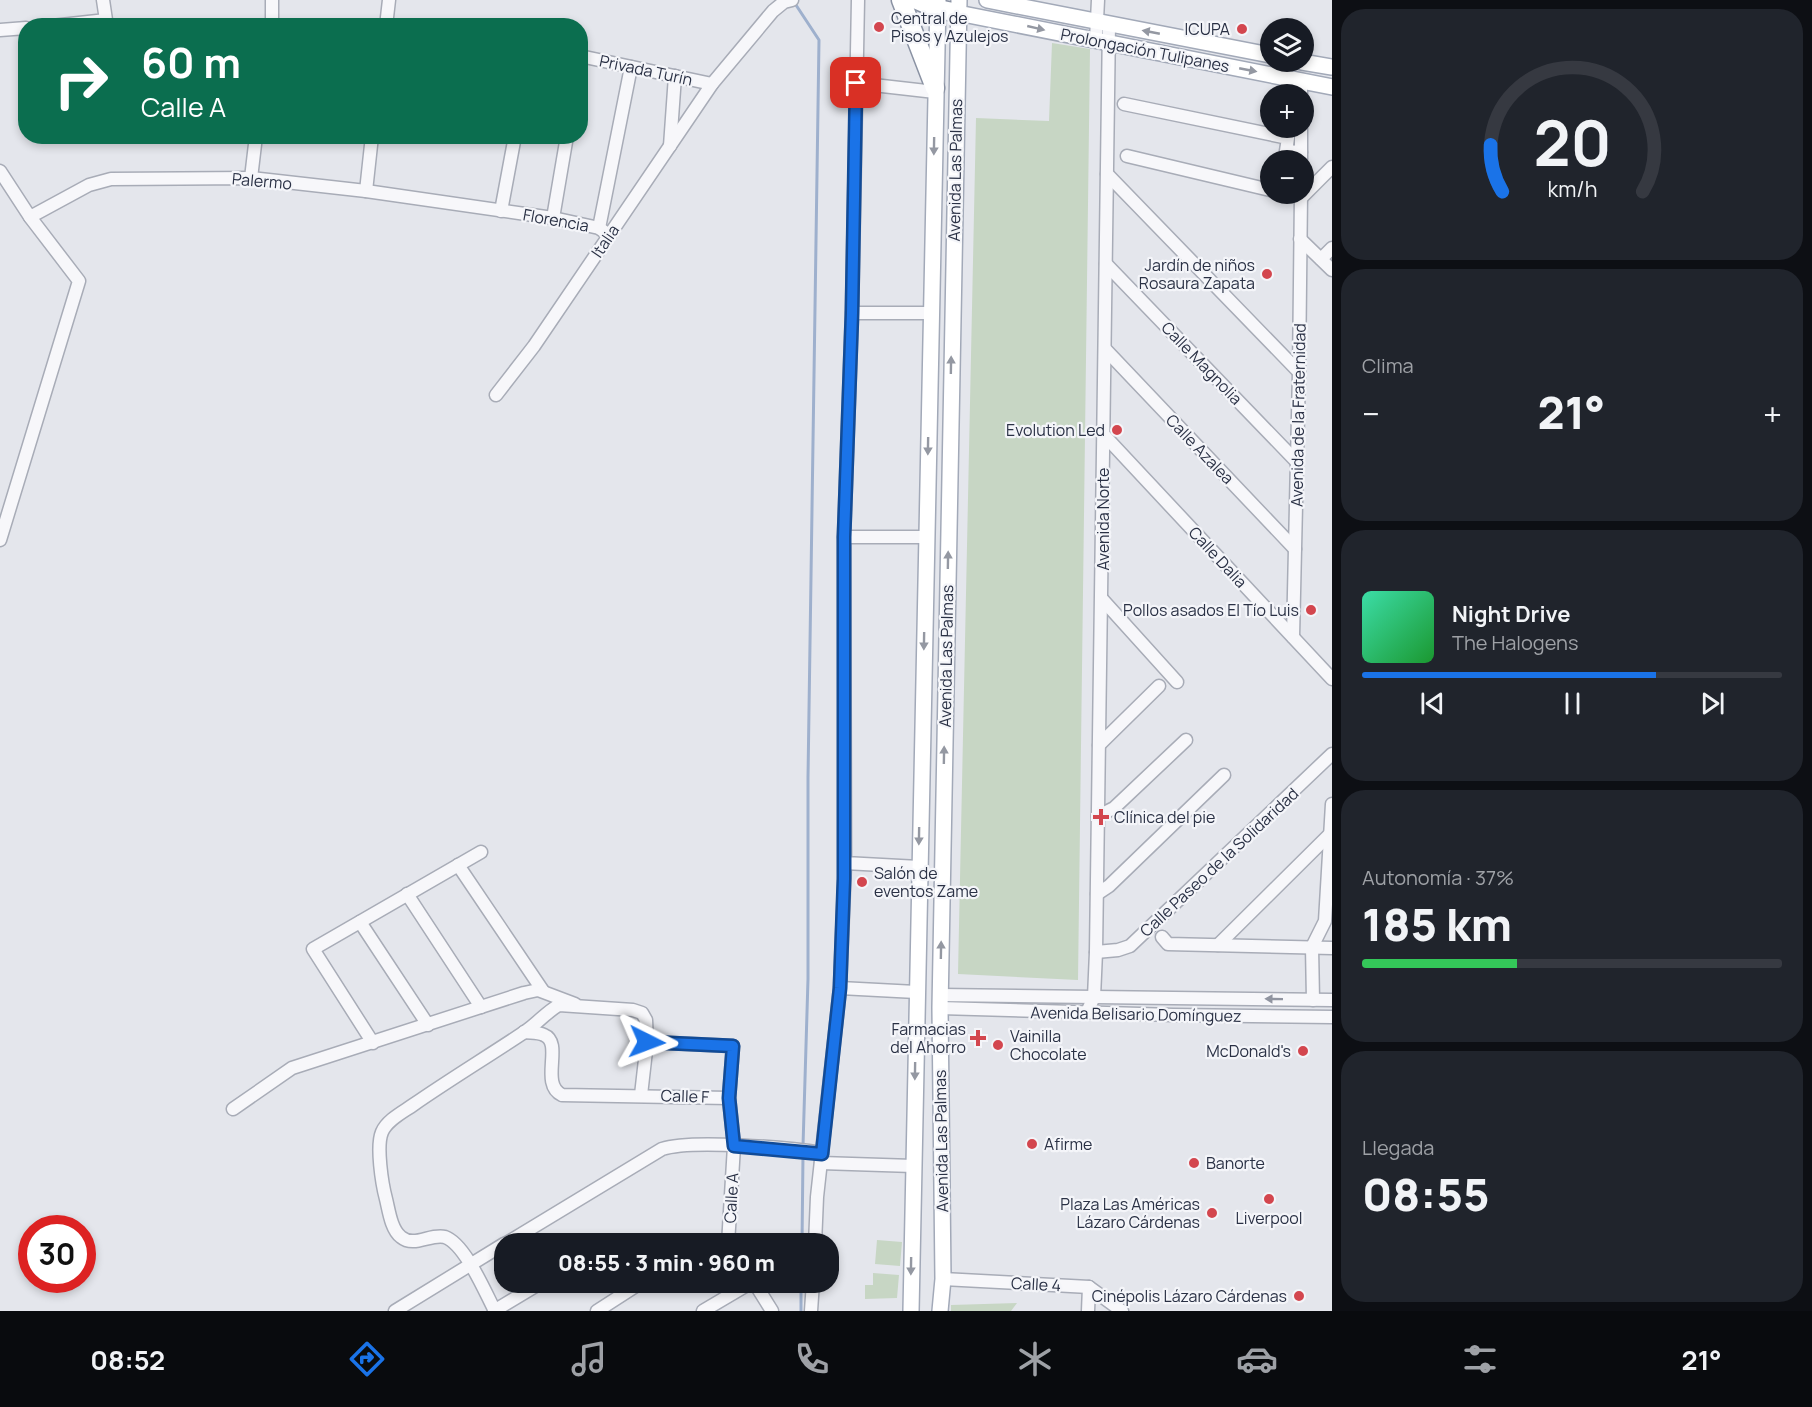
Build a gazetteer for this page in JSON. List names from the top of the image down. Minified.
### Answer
{"streets":{"main road":["Prolongación Tulipanes","Avenida Las Palmas"],"street":["Privada Turín","Palermo","Florencia","Italia","Calle Magnolia","Avenida de la Fraternidad","Calle Azalea","Avenida Norte","Calle Dalia","Calle Paseo de la Solidaridad","Avenida Belisario Domínguez","Calle F","Calle A","Calle 4"]},"crossings":[["Prolongación Tulipanes","Avenida Las Palmas"],["Prolongación Tulipanes","Avenida Norte"],["Privada Turín","Italia"],["Avenida Las Palmas","Avenida Belisario Domínguez"],["Avenida Las Palmas","Calle 4"],["Palermo","Florencia"],["Florencia","Italia"],["Calle Magnolia","Avenida de la Fraternidad"],["Calle Magnolia","Avenida Norte"],["Avenida de la Fraternidad","Calle Azalea"],["Avenida de la Fraternidad","Calle Dalia"],["Calle Azalea","Avenida Norte"],["Avenida Norte","Calle Dalia"],["Avenida Norte","Calle Paseo de la Solidaridad"],["Avenida Norte","Avenida Belisario Domínguez"],["Calle F","Calle A"]],"places":{"other":["Central de Pisos y Azulejos","ICUPA","Jardín de niños Rosaura Zapata","Evolution Led","Pollos asados El Tío Luis","Salón de eventos Zame","Vainilla Chocolate","McDonald's","Afirme","Banorte","Liverpool","Plaza Las Américas Lázaro Cárdenas","Cinépolis Lázaro Cárdenas"],"health":["Clínica del pie","Farmacias del Ahorro"]},"page":{"map_buttons":["+","−"],"turn":["60 m","Calle A"],"tile":["Clima",["Autonomía · 37%","185 km"],["Llegada","08:55"]],"heat":["−","21°","+"],"song":["Night Drive","The Halogens"],"limit":"30","trip":"08:55 · 3 min · 960 m","tabs":["08:52","21°"],"gauge":["20","km/h"]}}
